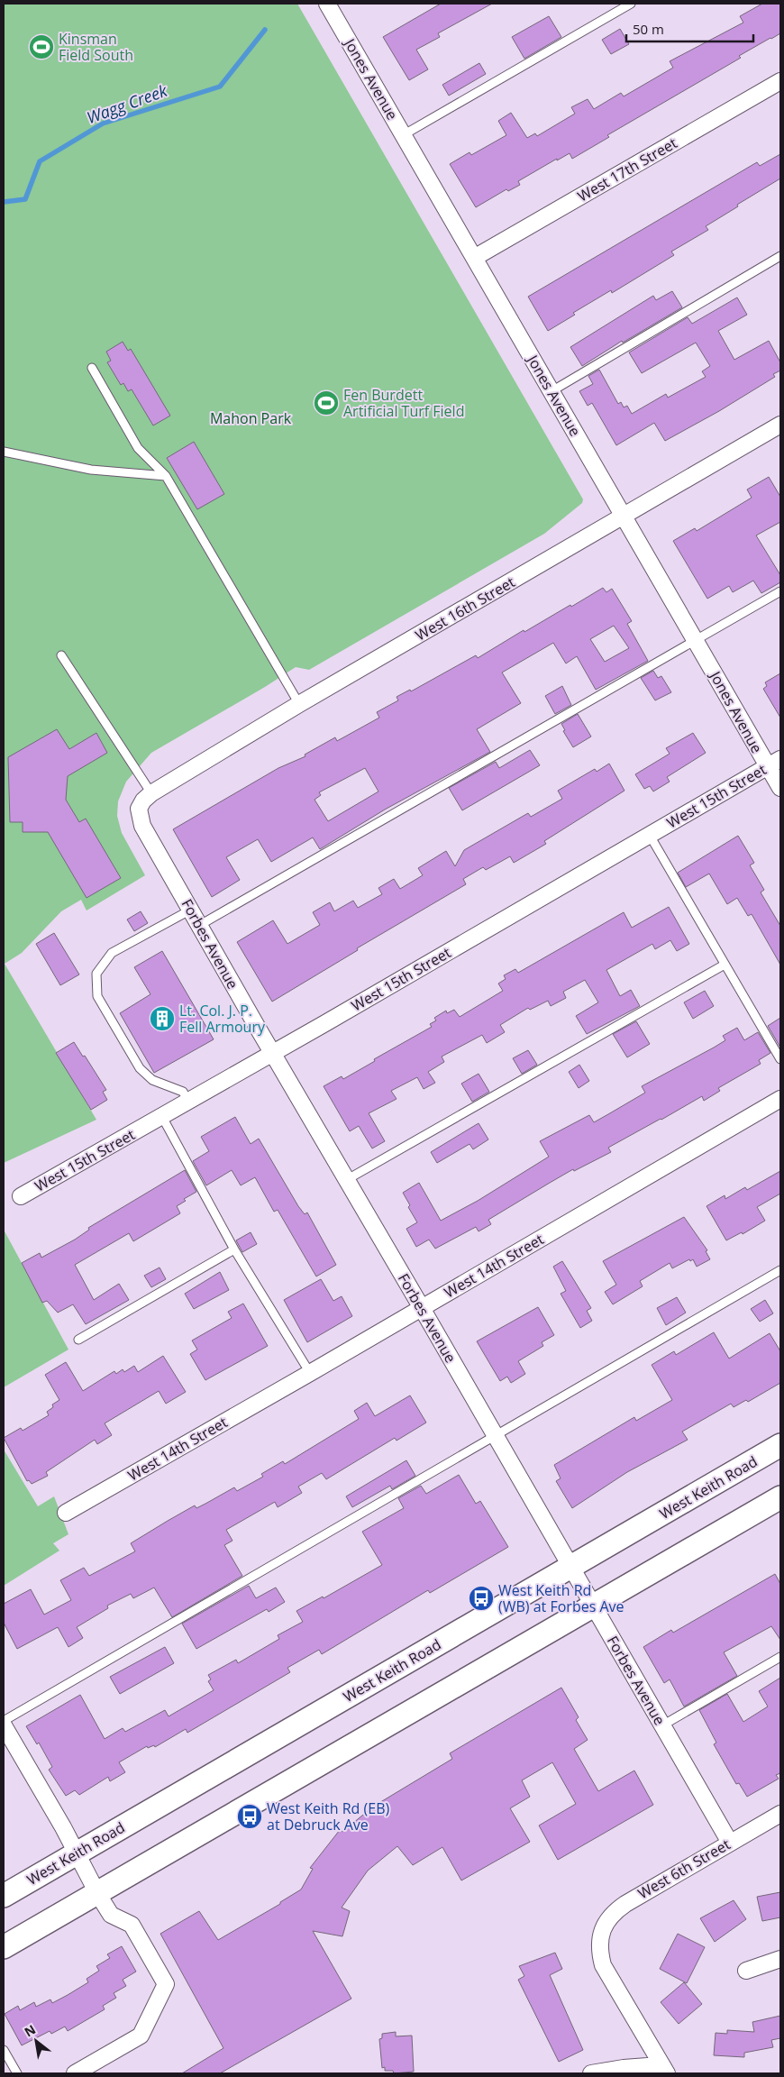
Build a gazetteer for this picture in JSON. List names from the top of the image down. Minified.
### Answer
{"streets":{"main road":["West Keith Road"],"street":["Jones Avenue","West 17th Street","West 16th Street","West 15th Street","Forbes Avenue","West 14th Street","West 6th Street"]},"crossings":[["Jones Avenue","West 17th Street"],["Jones Avenue","West 16th Street"],["Jones Avenue","West 15th Street"],["West 16th Street","Forbes Avenue"],["West 15th Street","Forbes Avenue"],["Forbes Avenue","West 14th Street"],["Forbes Avenue","West Keith Road"],["Forbes Avenue","West 6th Street"]],"water":["Wagg Creek"],"parks":["Mahon Park"],"places":{"sports":["Kinsman Field South","Fen Burdett Artificial Turf Field"],"building":["Lt. Col. J. P. Fell Armoury"],"bus stop":["West Keith Rd (WB) at Forbes Ave","West Keith Rd (EB) at Debruck Ave"]},"scale_bar":"50 m","north":"top left"}
